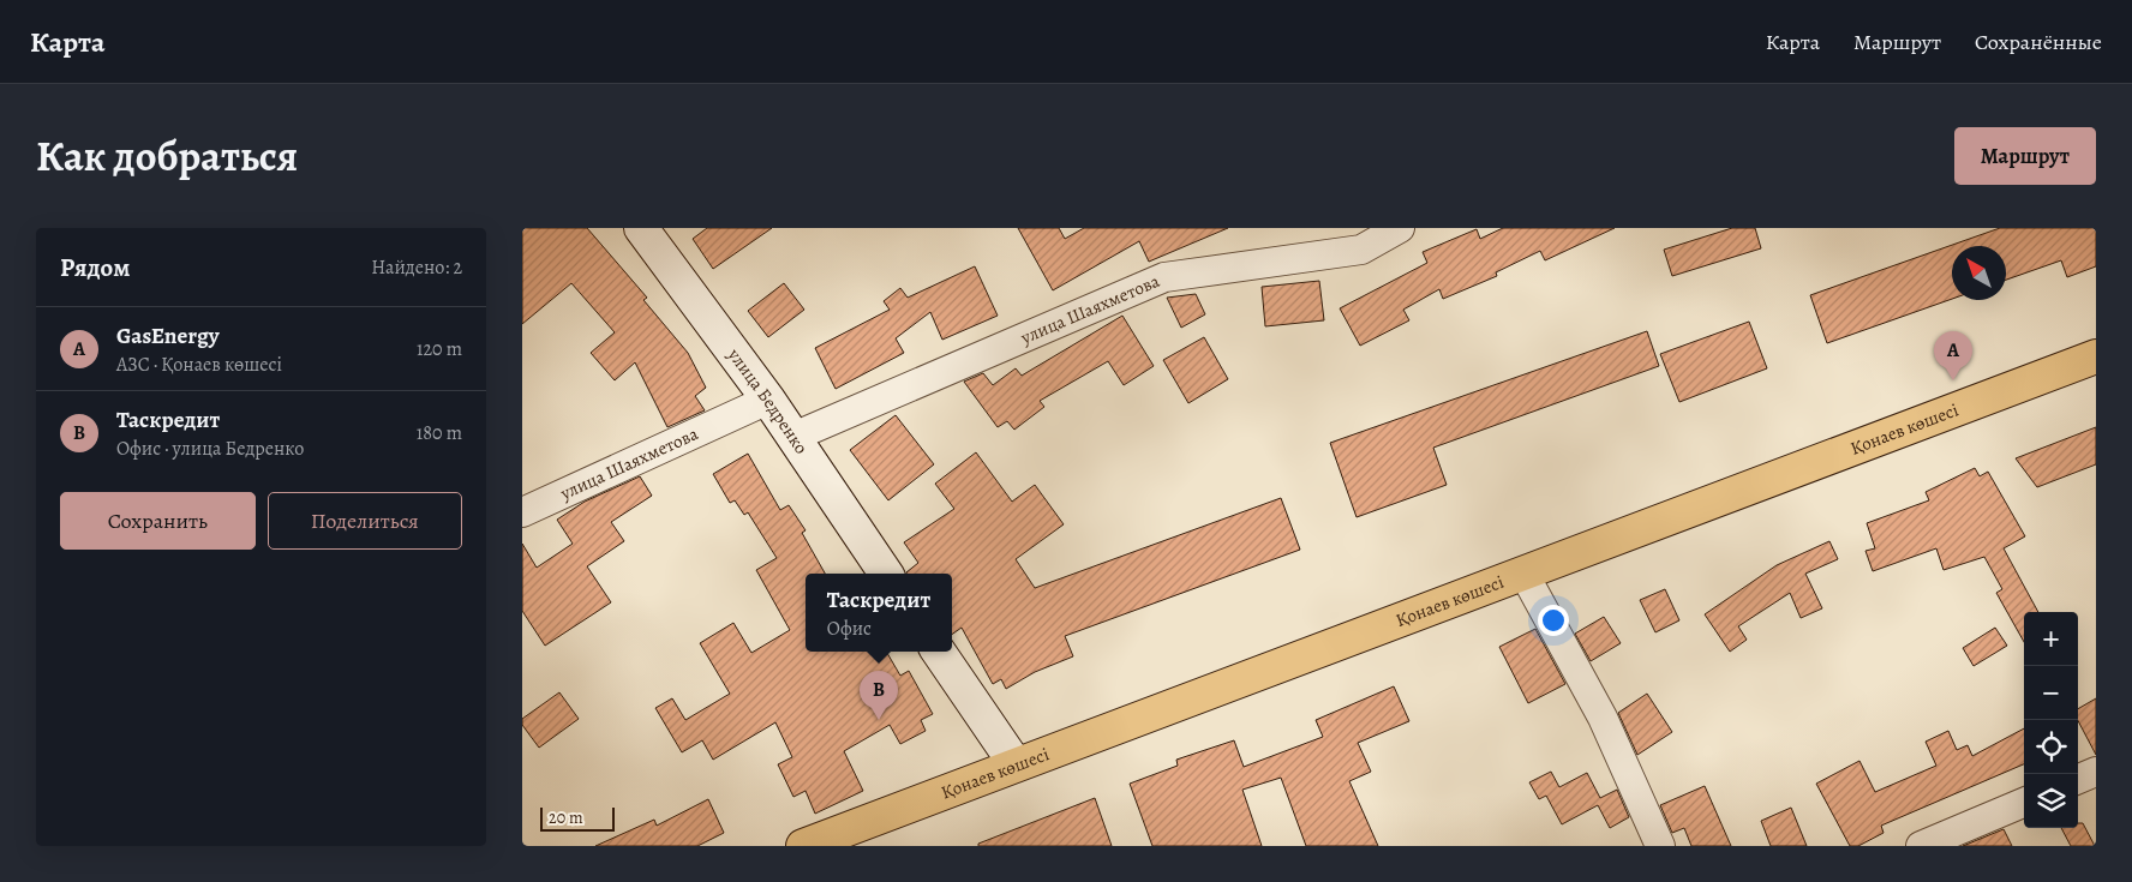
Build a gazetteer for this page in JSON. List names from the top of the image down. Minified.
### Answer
{"streets":{"main road":["Қонаев көшесі"],"street":["улица Шаяхметова","улица Бедренко"]},"crossings":[["улица Шаяхметова","улица Бедренко"]],"scale_bar":"20 m","north":"top left","page":{"header":"Карта","nav":["Карта","Маршрут","Сохранённые"],"title":"Как добраться","buttons":["Маршрут",["Сохранить","Поделиться"]],"heading":["Рядом","Найдено: 2"],"list":[{"mark":"A","name":"GasEnergy","note":"АЗС · Қонаев көшесі","value":"120 m"},{"mark":"B","name":"Таскредит","note":"Офис · улица Бедренко","value":"180 m"}],"pins":["A","B"],"popup":["Таскредит","Офис"],"map_buttons":["+","−"],"scale":"20 m"}}
